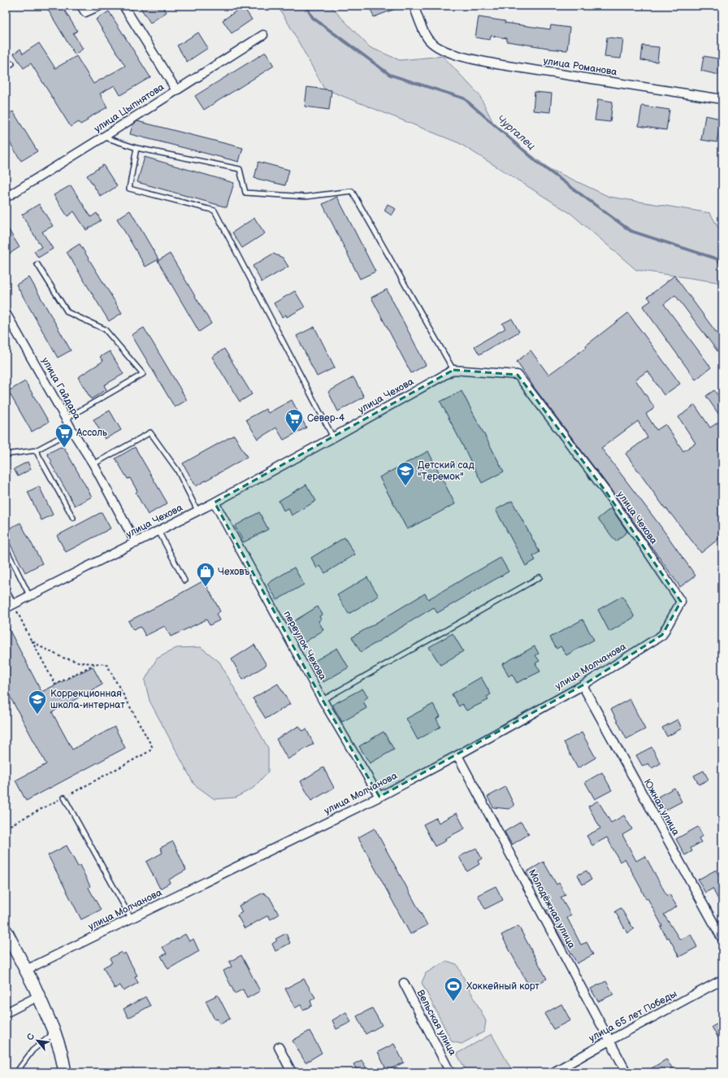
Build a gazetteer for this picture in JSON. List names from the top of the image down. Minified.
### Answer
{"streets":{"street":["улица Романова","улица Цыпнятова","улица Гайдара","улица Чехова","переулок Чехова","улица Молчанова","Южная улица","Молодёжная улица","улица 65 лет Победы","Вельская улица"]},"crossings":[["улица Гайдара","улица Чехова"],["улица Чехова","переулок Чехова"],["улица Чехова","улица Молчанова"],["переулок Чехова","улица Молчанова"],["улица Молчанова","Южная улица"],["улица Молчанова","Молодёжная улица"],["Молодёжная улица","улица 65 лет Победы"]],"water":["Чургалец"],"places":{"supermarket":["Север-4","Ассоль"],"school or university":["Детский сад \"Теремок\"","Коррекционная школа-интернат"],"shop":["Чеховъ"],"sports":["Хоккейный корт"]},"north":"top left"}
